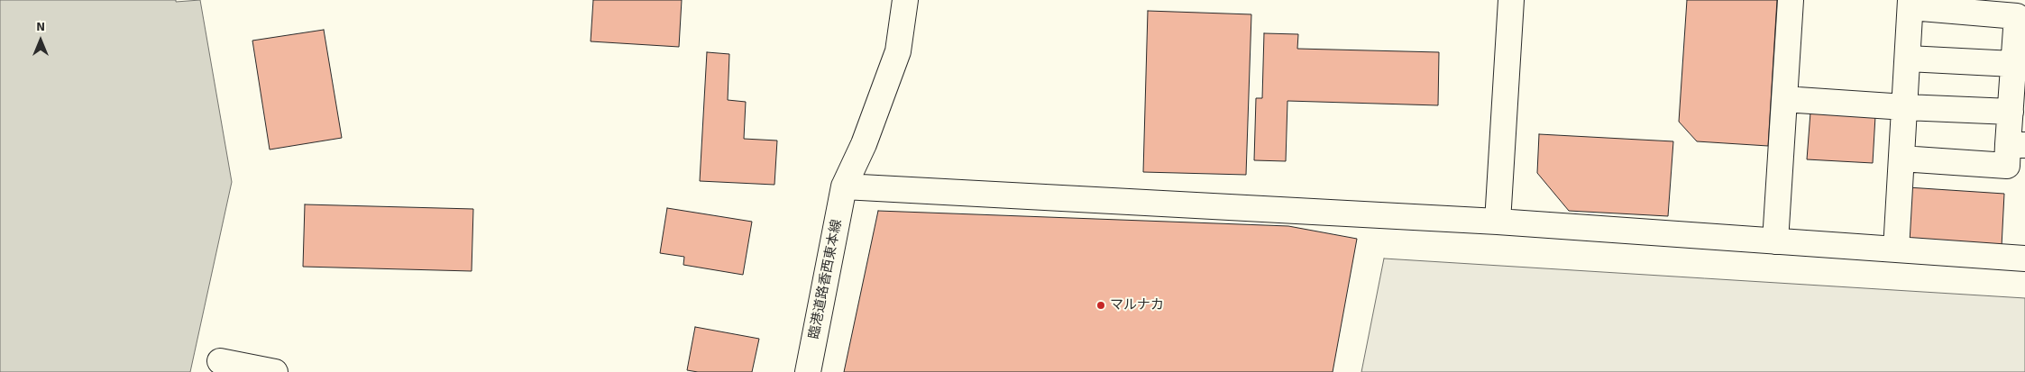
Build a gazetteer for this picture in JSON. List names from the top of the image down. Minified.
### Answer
{"streets":{"street":["臨港道路香西東本線"]},"places":["マルナカ"],"north":"top"}
